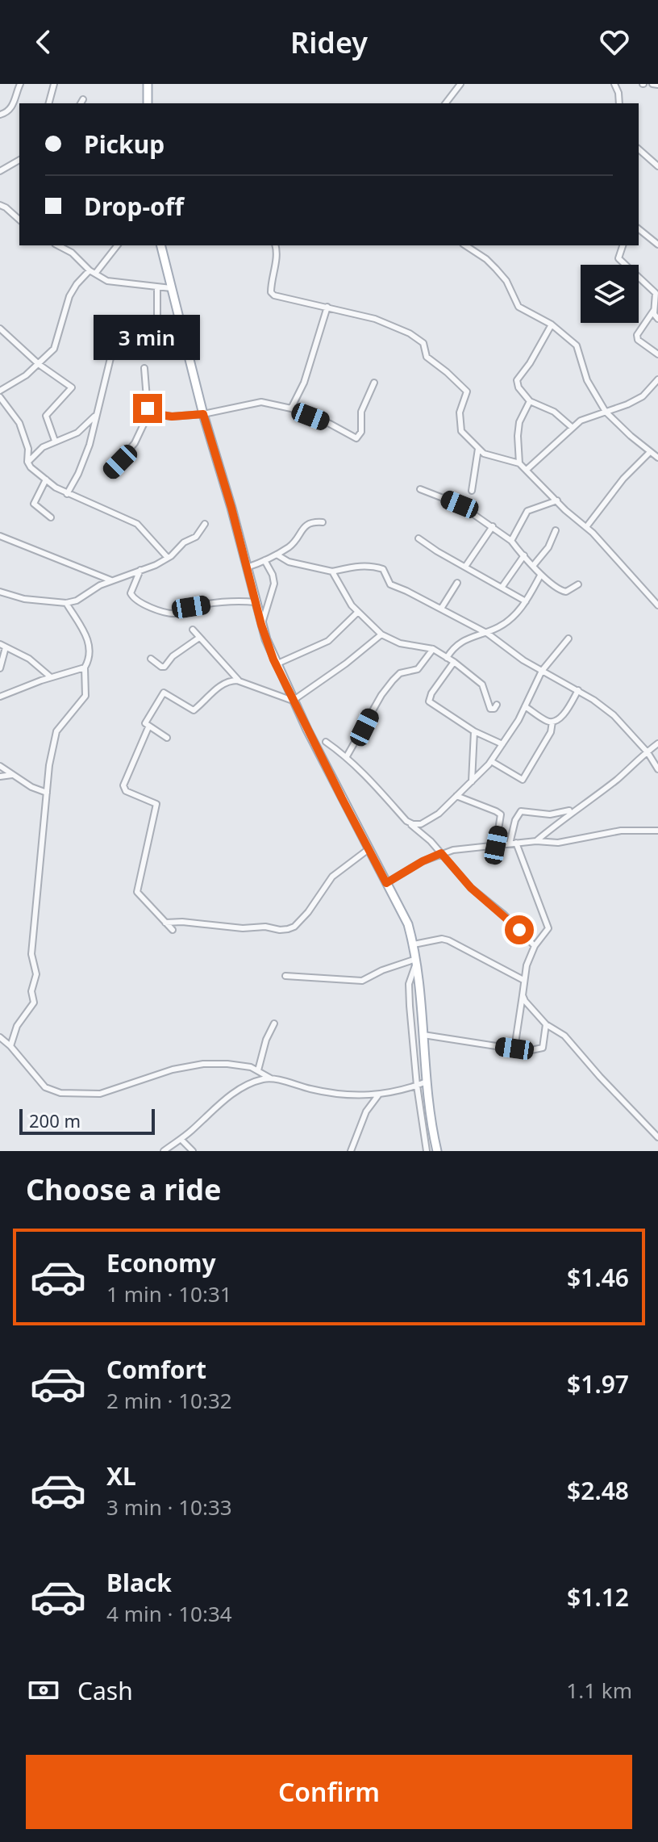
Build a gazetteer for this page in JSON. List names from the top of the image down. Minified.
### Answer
{"scale_bar":"200 m","page":{"header":"Ridey","banner":["Pickup","Drop-off"],"bubble":"3 min","scale":"200 m","heading":"Choose a ride","list":[{"name":"Economy","note":"1 min · 10:31","value":"$1.46"},{"name":"Comfort","note":"2 min · 10:32","value":"$1.97"},{"name":"XL","note":"3 min · 10:33","value":"$2.48"},{"name":"Black","note":"4 min · 10:34","value":"$1.12"}],"pay":["Cash","1.1 km"],"buttons":"Confirm"}}
